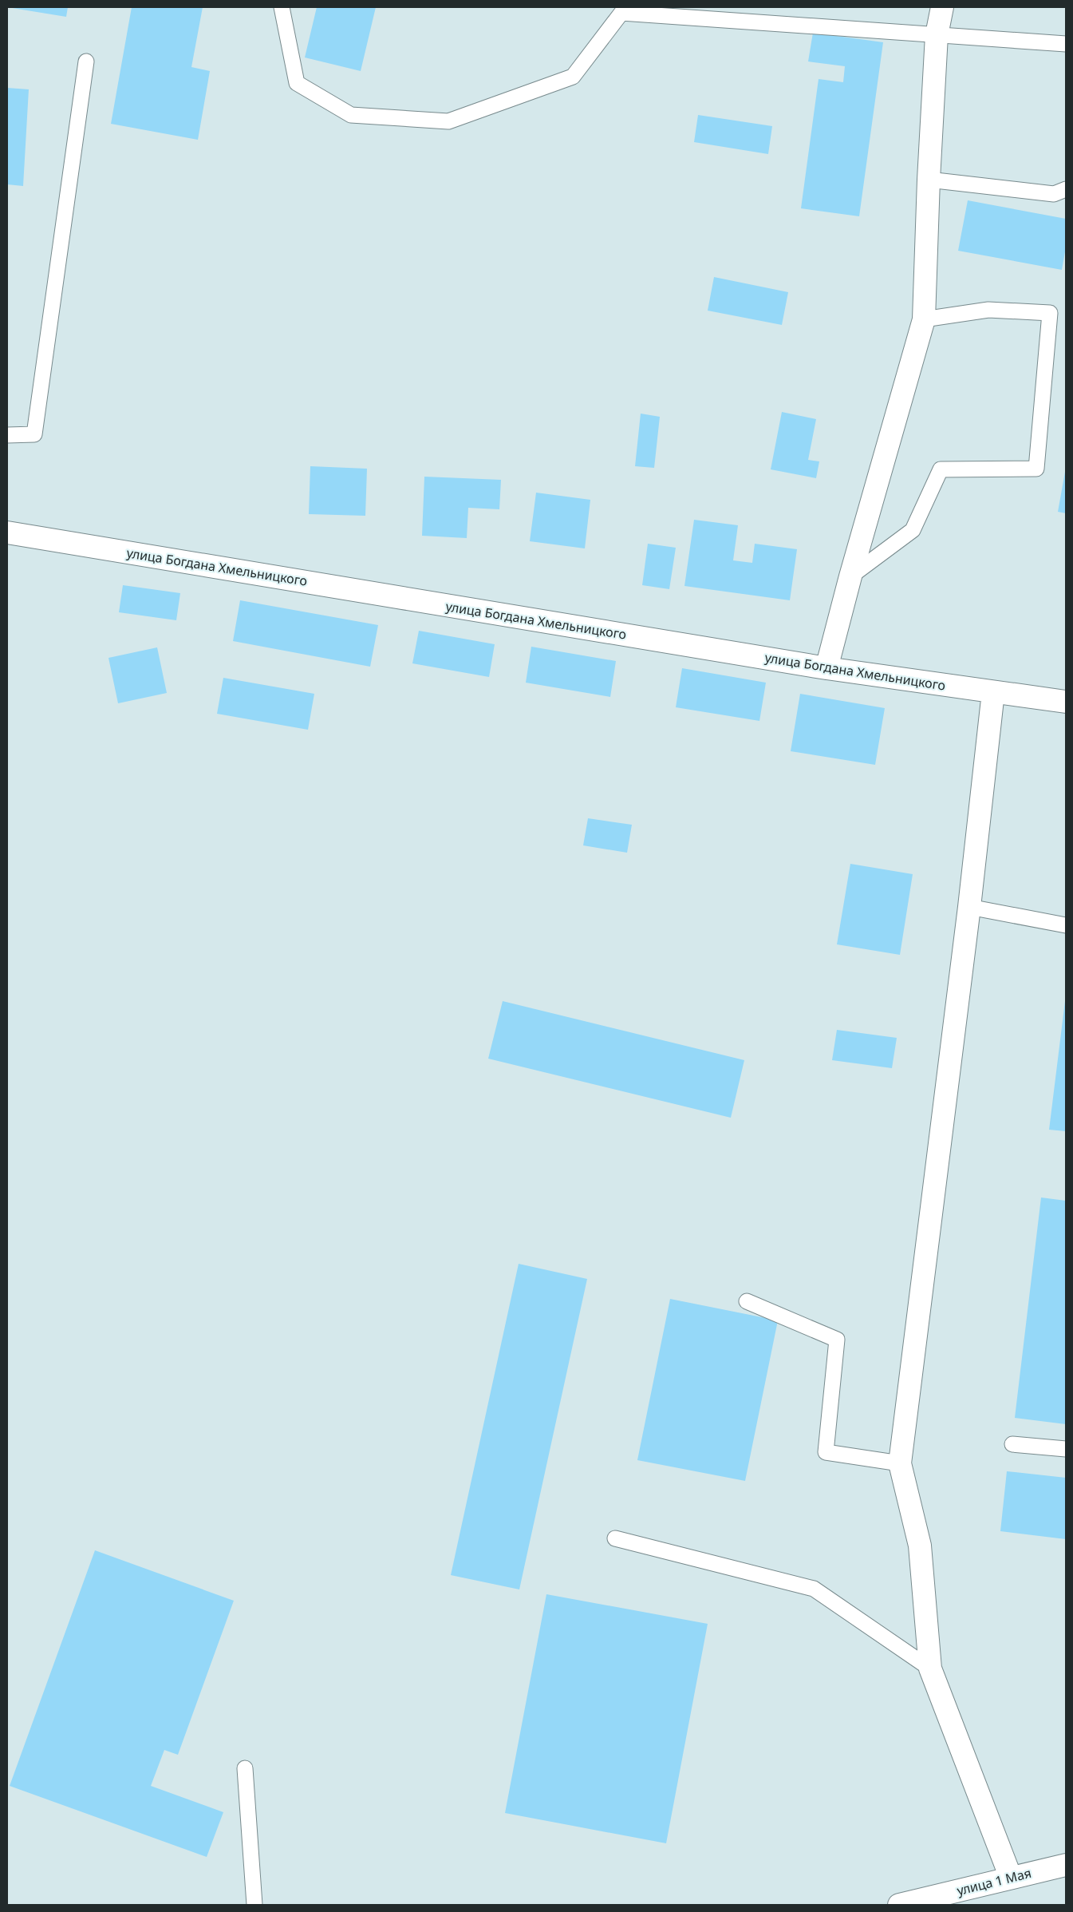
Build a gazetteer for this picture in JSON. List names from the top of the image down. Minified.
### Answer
{"streets":{"street":["улица Богдана Хмельницкого","улица 1 Мая"]}}
